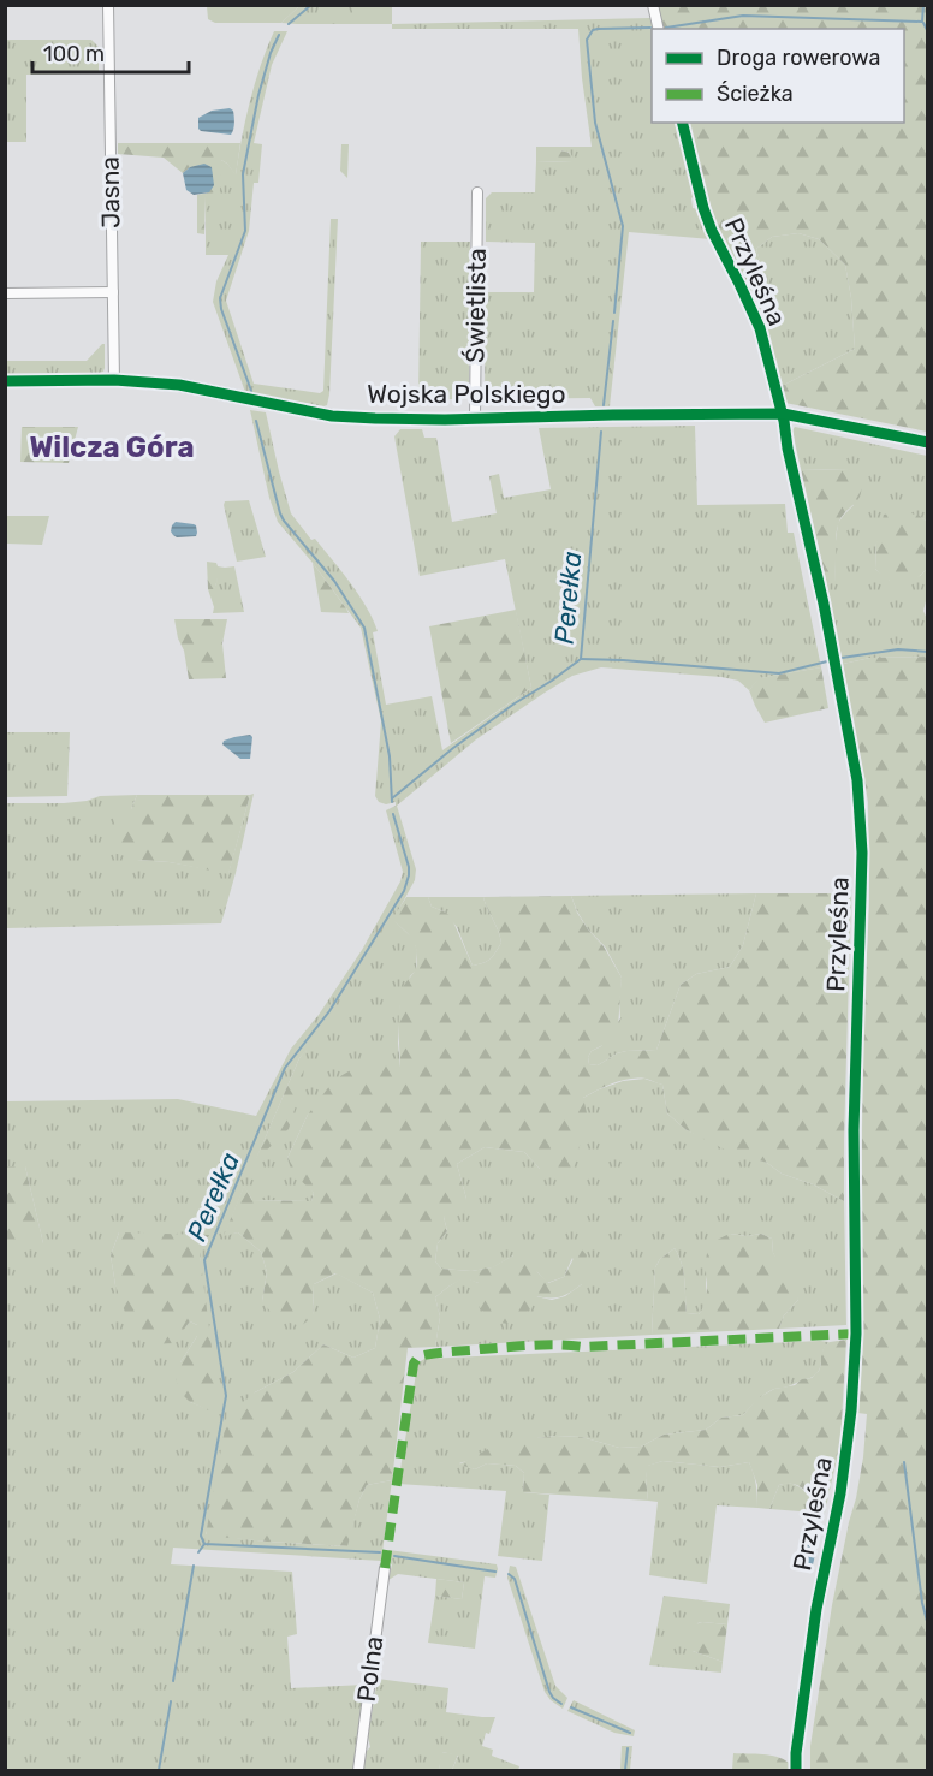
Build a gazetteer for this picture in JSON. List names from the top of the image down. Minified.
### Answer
{"streets":{"street":["Jasna","Przyleśna","Świetlista","Wojska Polskiego","Polna"]},"crossings":[["Jasna","Wojska Polskiego"],["Przyleśna","Wojska Polskiego"],["Świetlista","Wojska Polskiego"]],"districts":["Wilcza Góra"],"water":["Perełka"],"legend":["Droga rowerowa","Ścieżka"],"scale_bar":"100 m"}
